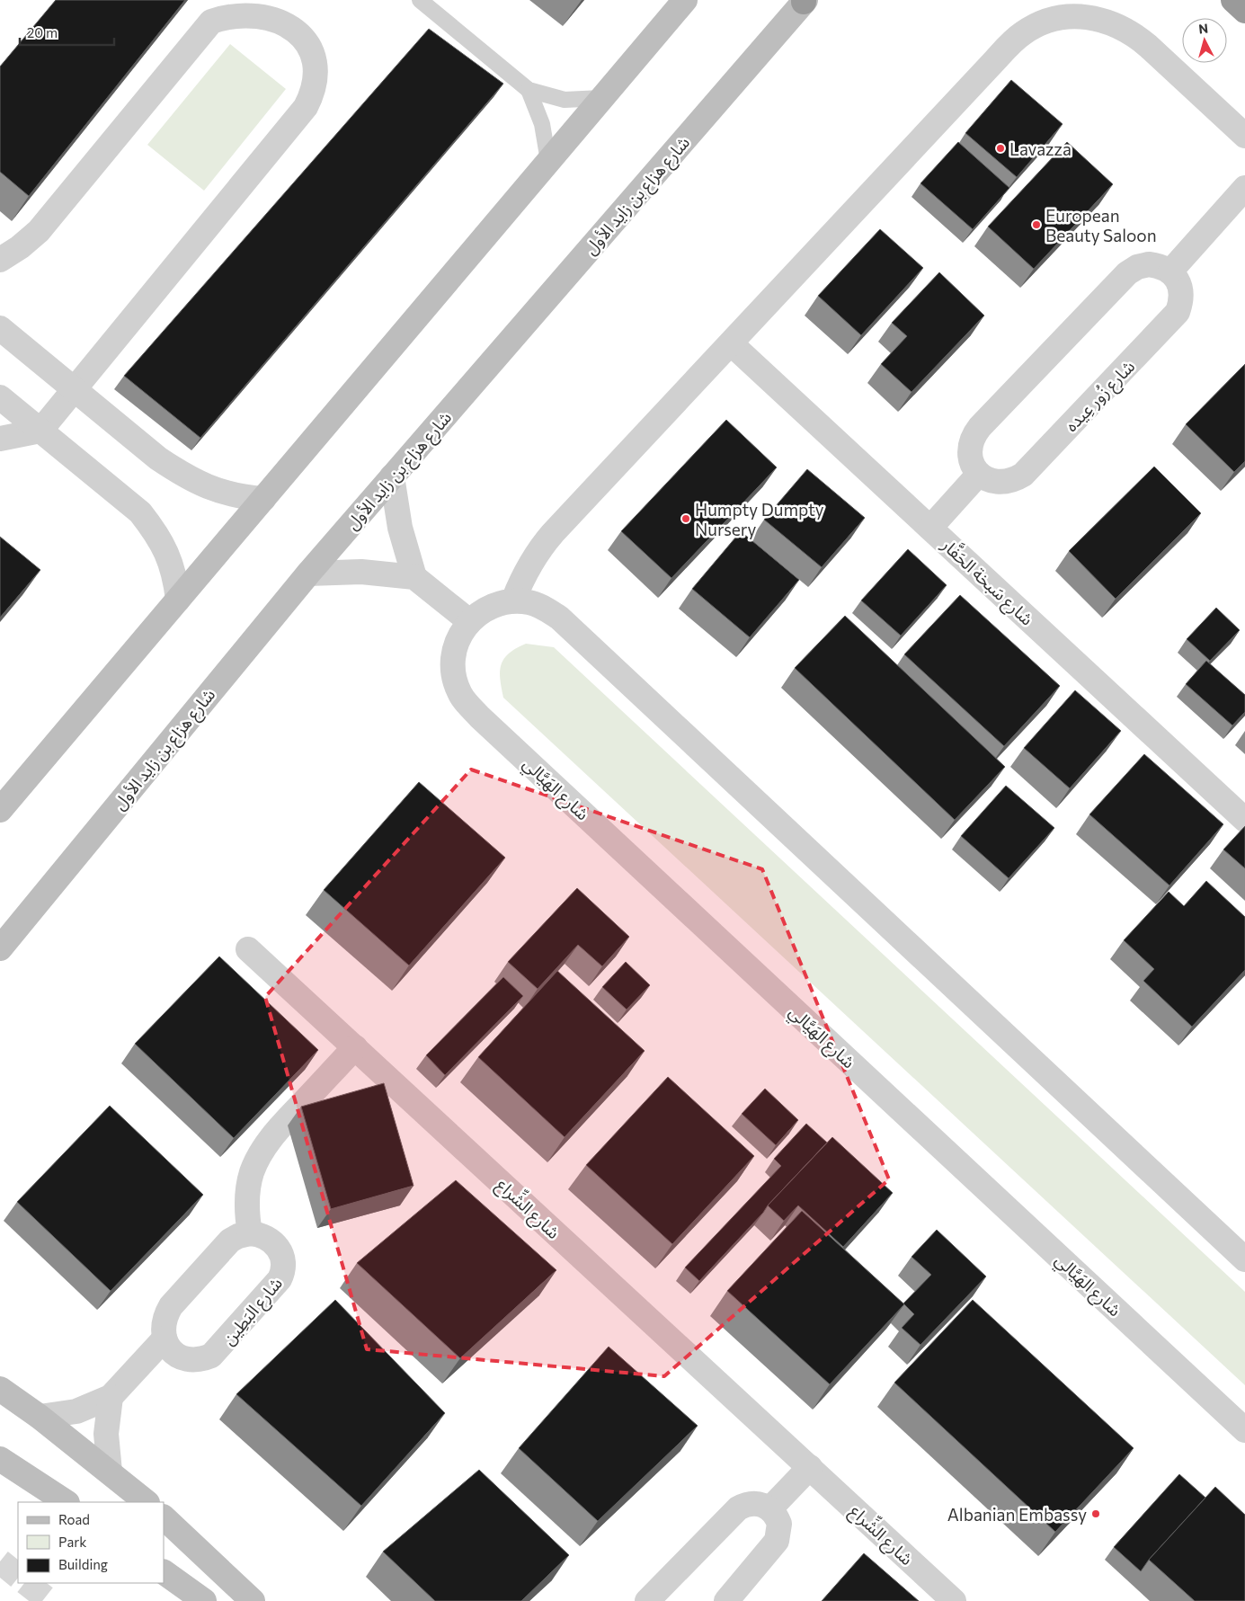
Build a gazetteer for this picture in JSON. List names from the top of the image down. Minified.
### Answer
{"streets":{"main road":["شارع هزاع بن زايد الأول"],"street":["شارع زُور عِيده","شارع سَبخة الحَفَّار","شارع الهَيَّالي","شارع الشِّراع","شارع البَطِين"]},"places":["Lavazza","European Beauty Saloon","Humpty Dumpty Nursery","Albanian Embassy"],"legend":["Road","Park","Building"],"scale_bar":"20 m","north":"top"}
